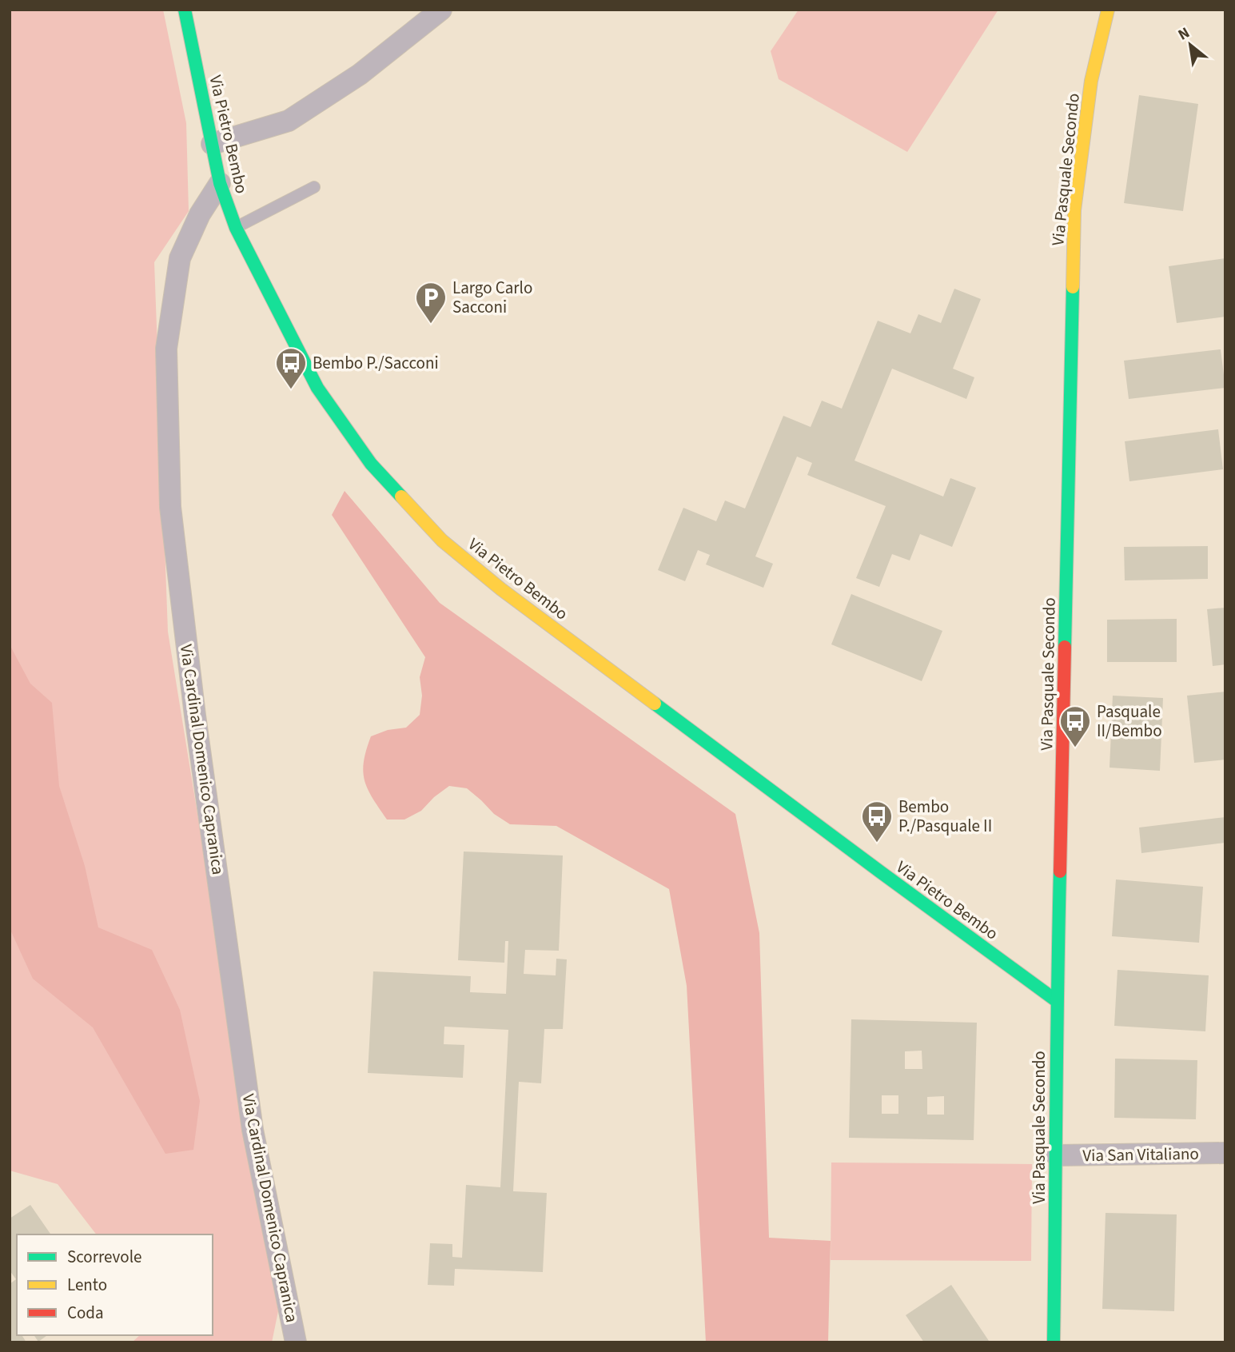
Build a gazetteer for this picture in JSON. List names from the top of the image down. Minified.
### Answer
{"streets":{"street":["Via Pietro Bembo","Via Pasquale Secondo","Via Cardinal Domenico Capranica","Via San Vitaliano"]},"crossings":[["Via Pietro Bembo","Via Pasquale Secondo"],["Via Pietro Bembo","Via Cardinal Domenico Capranica"],["Via Pasquale Secondo","Via San Vitaliano"]],"places":{"parking":["Largo Carlo Sacconi"],"bus stop":["Bembo P./Sacconi","Pasquale II/Bembo","Bembo P./Pasquale II"]},"legend":["Scorrevole","Lento","Coda"],"north":"top left"}
